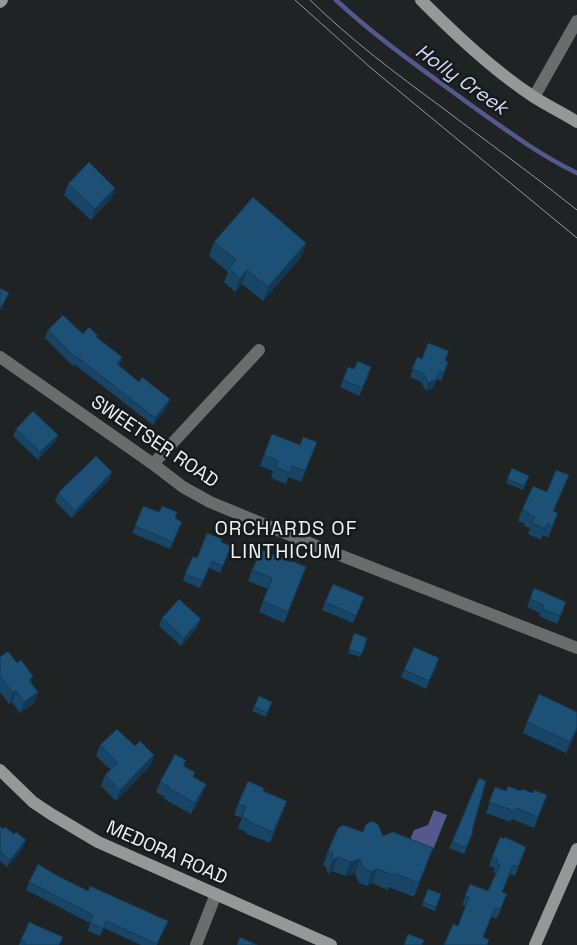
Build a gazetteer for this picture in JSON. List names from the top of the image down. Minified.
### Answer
{"streets":{"street":["SWEETSER ROAD","MEDORA ROAD"]},"districts":["ORCHARDS OF LINTHICUM"],"water":["Holly Creek"]}
